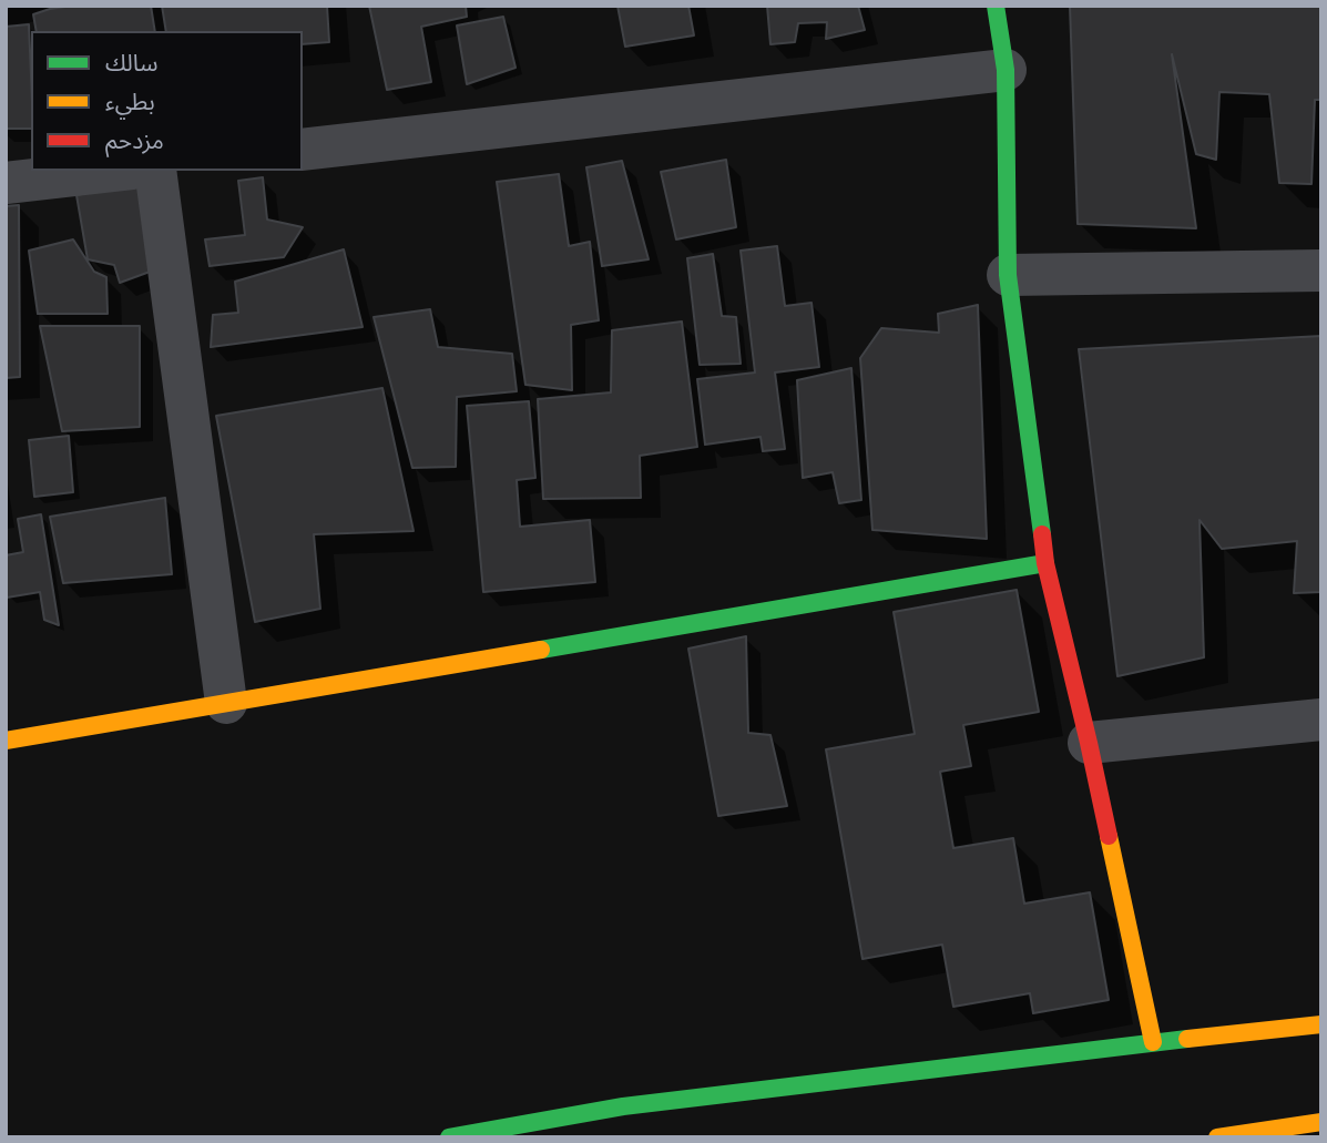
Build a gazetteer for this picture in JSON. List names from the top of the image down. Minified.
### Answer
{"legend":["سالك","بطيء","مزدحم"]}
